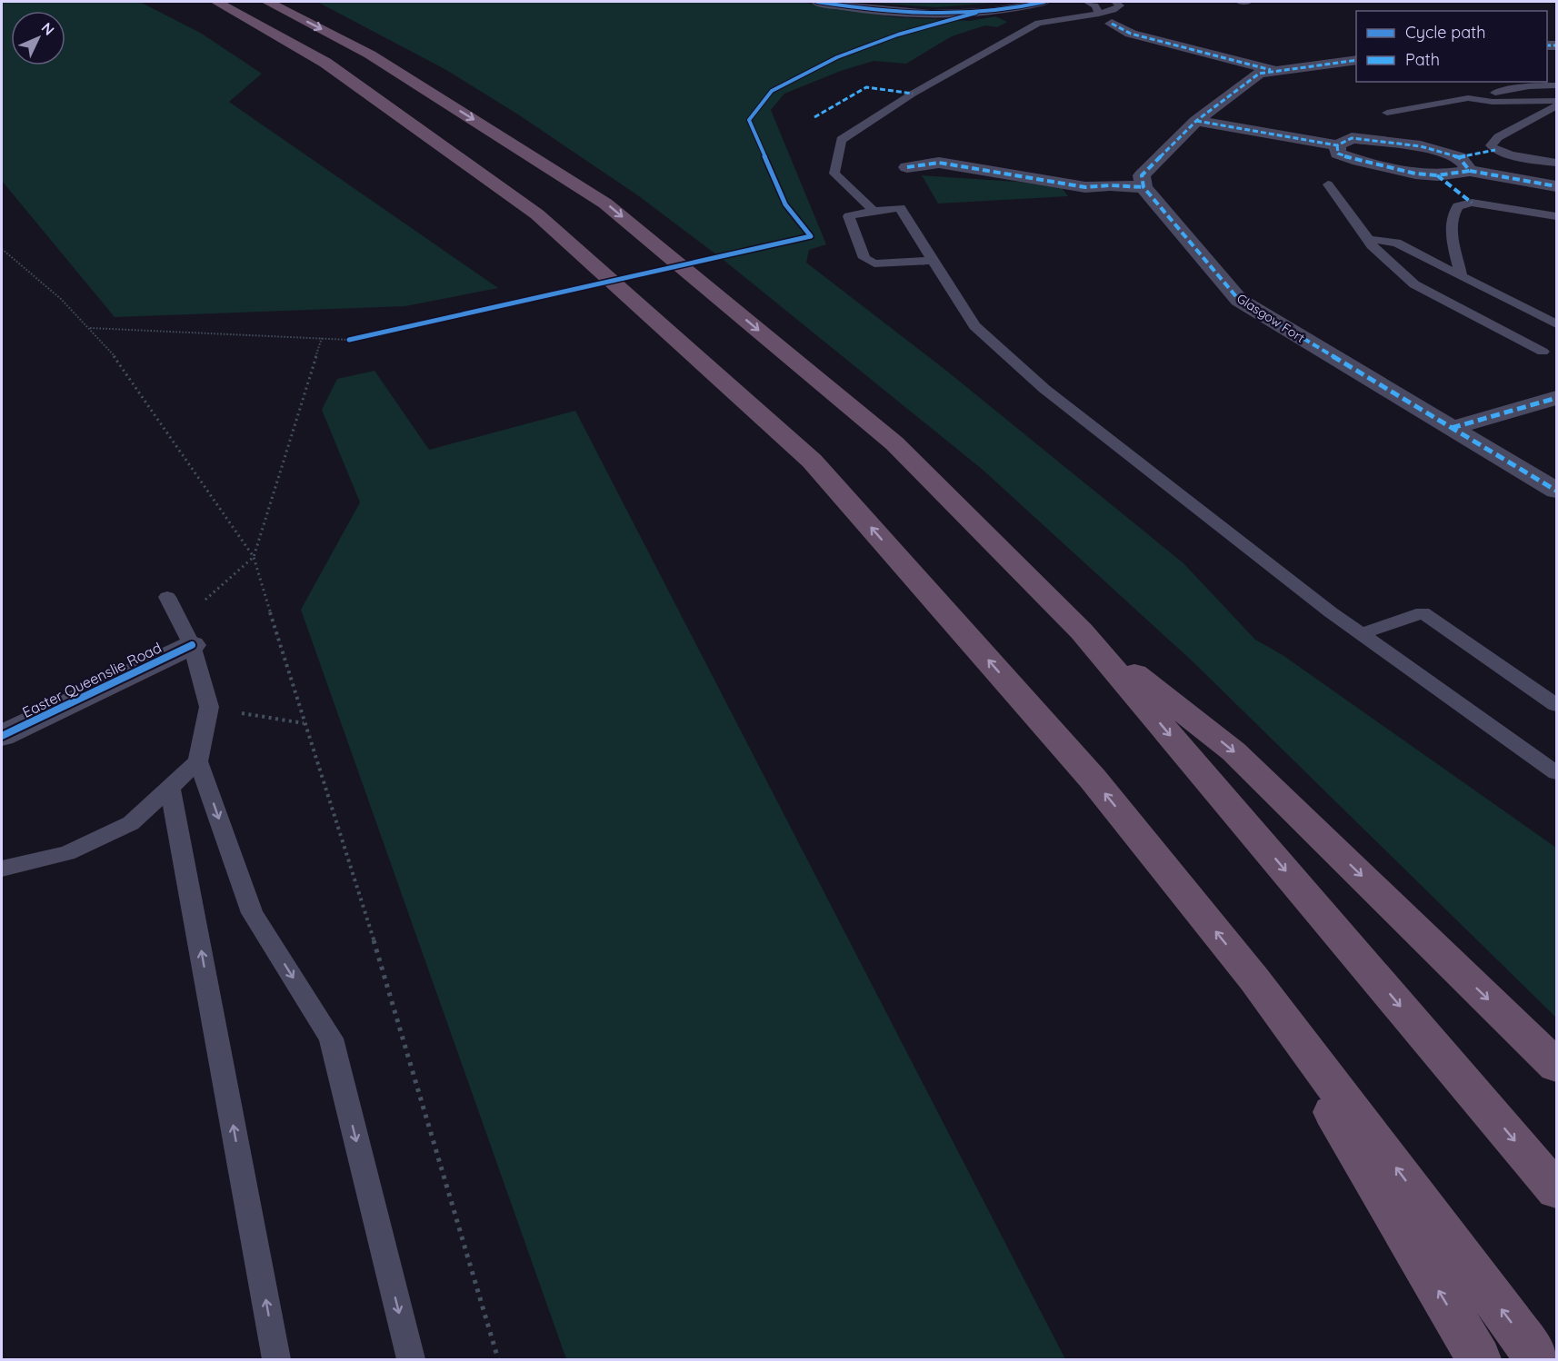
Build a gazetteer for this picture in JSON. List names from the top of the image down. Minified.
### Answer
{"streets":{"street":["Glasgow Fort","Easter Queenslie Road"]},"legend":["Cycle path","Path"],"north":"top right"}
